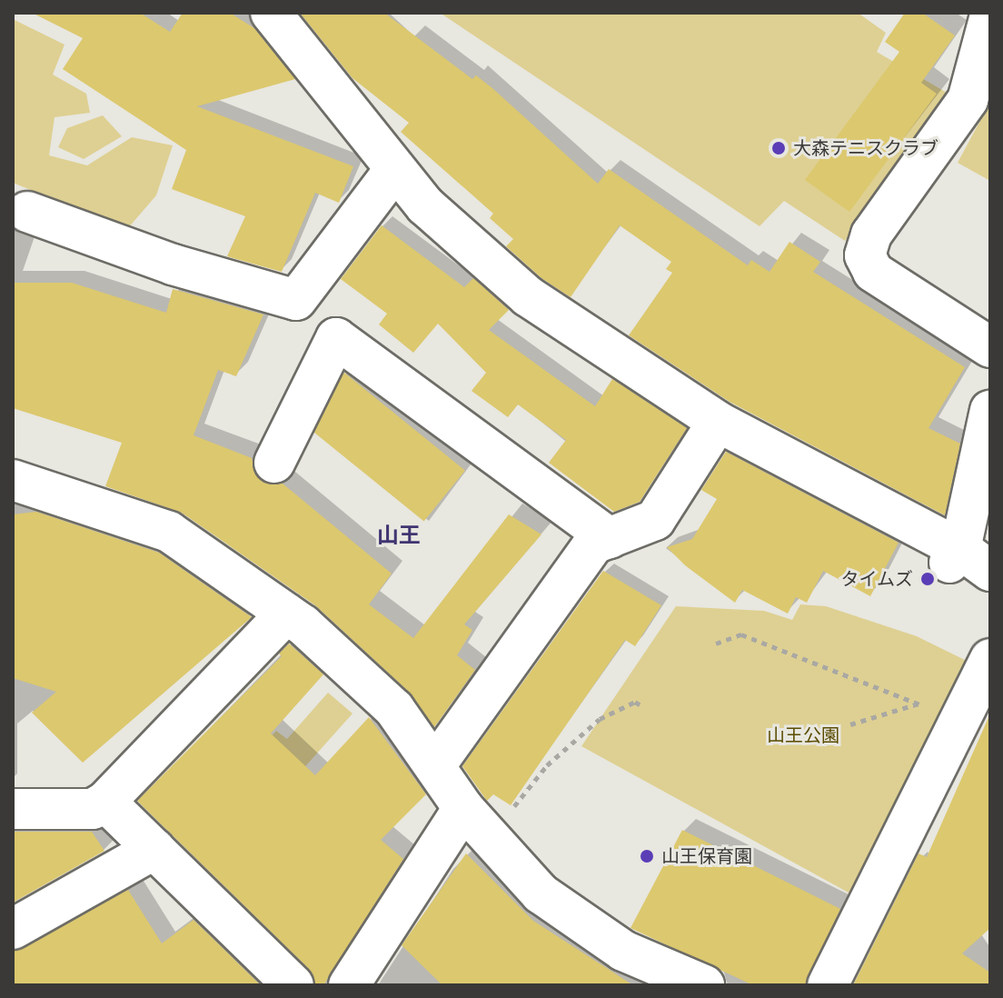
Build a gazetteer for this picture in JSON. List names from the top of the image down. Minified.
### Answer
{"districts":["山王"],"parks":["山王公園"],"places":["大森テニスクラブ","タイムズ","山王保育園"]}
